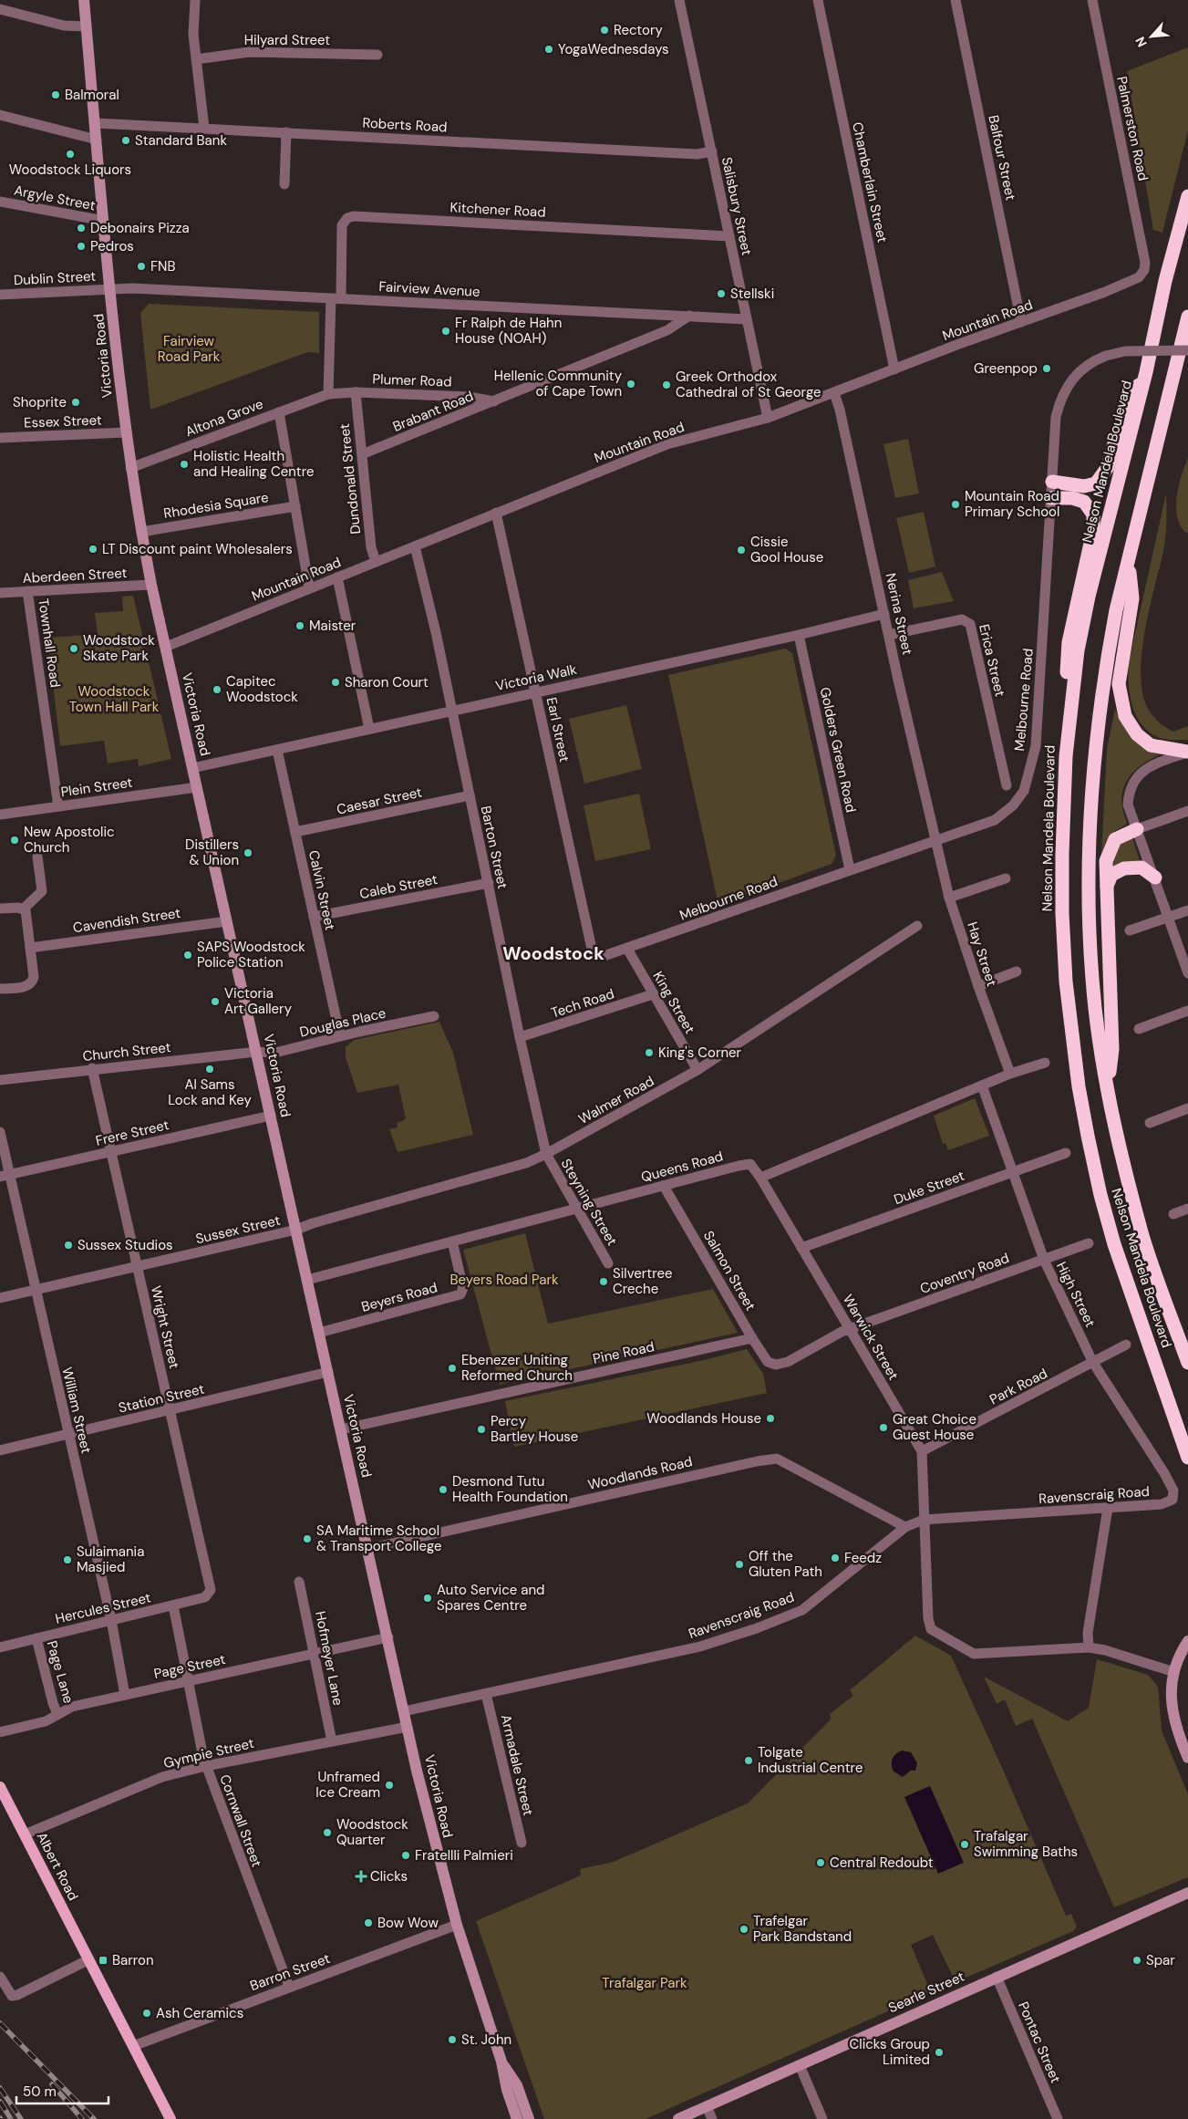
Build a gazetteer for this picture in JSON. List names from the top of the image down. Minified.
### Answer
{"streets":{"highway":["Nelson Mandela Boulevard"],"main road":["Victoria Road","Albert Road","Searle Street"],"street":["Hilyard Street","Roberts Road","Palmerston Road","Balfour Street","Chamberlain Street","Argyle Street","Salisbury Street","Kitchener Road","Dublin Street","Fairview Avenue","Mountain Road","Plumer Road","Brabant Road","Altona Grove","Essex Street","Dundonald Street","Rhodesia Square","Aberdeen Street","Nerina Street","Townhall Road","Erica Street","Victoria Walk","Melbourne Road","Earl Street","Golders Green Road","Plein Street","Caesar Street","Barton Street","Caleb Street","Calvin Street","Cavendish Street","Hay Street","King Street","Tech Road","Douglas Place","Church Street","Walmer Road","Frere Street","Queens Road","Duke Street","Steyning Street","Sussex Street","Salmon Street","Coventry Road","High Street","Beyers Road","Wright Street","Warwick Street","Pine Road","Park Road","Station Street","William Street","Woodlands Road","Ravenscraig Road","Hercules Street","Hofmeyer Lane","Page Street","Page Lane","Gympie Street","Armadale Street","Cornwall Street","Barron Street","Pontac Street"]},"crossings":[["Roberts Road","Salisbury Street"],["Roberts Road","Victoria Road"],["Palmerston Road","Mountain Road"],["Balfour Street","Mountain Road"],["Chamberlain Street","Mountain Road"],["Argyle Street","Victoria Road"],["Salisbury Street","Kitchener Road"],["Salisbury Street","Fairview Avenue"],["Salisbury Street","Mountain Road"],["Kitchener Road","Fairview Avenue"],["Dublin Street","Fairview Avenue"],["Dublin Street","Victoria Road"],["Fairview Avenue","Victoria Road"],["Fairview Avenue","Brabant Road"],["Mountain Road","Victoria Road"],["Mountain Road","Dundonald Street"],["Mountain Road","Nerina Street"],["Mountain Road","Earl Street"],["Mountain Road","Barton Street"],["Victoria Road","Altona Grove"],["Victoria Road","Essex Street"],["Victoria Road","Rhodesia Square"],["Victoria Road","Aberdeen Street"],["Victoria Road","Victoria Walk"],["Victoria Road","Plein Street"],["Victoria Road","Cavendish Street"],["Victoria Road","Douglas Place"],["Victoria Road","Church Street"],["Victoria Road","Walmer Road"],["Victoria Road","Frere Street"],["Victoria Road","Queens Road"],["Victoria Road","Sussex Street"],["Victoria Road","Beyers Road"],["Victoria Road","Pine Road"],["Victoria Road","Station Street"],["Victoria Road","Woodlands Road"],["Victoria Road","Ravenscraig Road"],["Victoria Road","Page Street"],["Victoria Road","Gympie Street"],["Victoria Road","Barron Street"],["Plumer Road","Brabant Road"],["Plumer Road","Altona Grove"],["Plumer Road","Dundonald Street"],["Brabant Road","Dundonald Street"],["Aberdeen Street","Townhall Road"],["Nerina Street","Erica Street"],["Nerina Street","Victoria Walk"],["Nerina Street","Melbourne Road"],["Nerina Street","Hay Street"],["Townhall Road","Plein Street"],["Victoria Walk","Earl Street"],["Victoria Walk","Golders Green Road"],["Victoria Walk","Barton Street"],["Victoria Walk","Calvin Street"],["Melbourne Road","Earl Street"],["Melbourne Road","Golders Green Road"],["Melbourne Road","Hay Street"],["Melbourne Road","King Street"],["Caesar Street","Barton Street"],["Caesar Street","Calvin Street"],["Barton Street","Caleb Street"],["Barton Street","Tech Road"],["Barton Street","Walmer Road"],["Barton Street","Steyning Street"],["Caleb Street","Calvin Street"],["Calvin Street","Douglas Place"],["King Street","Tech Road"],["King Street","Walmer Road"],["Douglas Place","Church Street"],["Church Street","Wright Street"],["Walmer Road","Steyning Street"],["Walmer Road","Sussex Street"],["Frere Street","Wright Street"],["Frere Street","William Street"],["Queens Road","Steyning Street"],["Queens Road","Salmon Street"],["Queens Road","Beyers Road"],["Queens Road","Warwick Street"],["Duke Street","High Street"],["Duke Street","Warwick Street"],["Sussex Street","Wright Street"],["Sussex Street","William Street"],["Salmon Street","Coventry Road"],["Salmon Street","Pine Road"],["Coventry Road","High Street"],["Coventry Road","Warwick Street"],["High Street","Park Road"],["High Street","Ravenscraig Road"],["Wright Street","Station Street"],["Wright Street","Hercules Street"],["Warwick Street","Park Road"],["Warwick Street","Ravenscraig Road"],["Station Street","William Street"],["William Street","Hercules Street"],["William Street","Page Street"],["Woodlands Road","Ravenscraig Road"],["Ravenscraig Road","Armadale Street"],["Hercules Street","Page Lane"],["Hercules Street","Cornwall Street"],["Hofmeyer Lane","Page Street"],["Hofmeyer Lane","Gympie Street"],["Page Street","Page Lane"],["Page Street","Cornwall Street"],["Gympie Street","Cornwall Street"],["Gympie Street","Albert Road"],["Cornwall Street","Barron Street"],["Albert Road","Barron Street"],["Searle Street","Pontac Street"]],"districts":["Woodstock"],"parks":["Fairview Road Park","Woodstock Town Hall Park","Beyers Road Park","Trafalgar Park"],"places":{"other":["Rectory","YogaWednesdays","Balmoral","Standard Bank","Woodstock Liquors","Debonairs Pizza","Pedros","FNB","Stellski","Fr Ralph de Hahn House (NOAH)","Greenpop","Hellenic Community of Cape Town","Greek Orthodox Cathedral of St George","Shoprite","Holistic Health and Healing Centre","Mountain Road Primary School","LT Discount paint Wholesalers","Cissie Gool House","Maister","Woodstock Skate Park","Sharon Court","Capitec Woodstock","New Apostolic Church","Distillers & Union","SAPS Woodstock Police Station","Victoria Art Gallery","King's Corner","Al Sams Lock and Key","Sussex Studios","Silvertree Creche","Ebenezer Uniting Reformed Church","Woodlands House","Great Choice Guest House","Percy Bartley House","Desmond Tutu Health Foundation","SA Maritime School & Transport College","Feedz","Sulaimania Masjied","Off the Gluten Path","Auto Service and Spares Centre","Tolgate Industrial Centre","Unframed Ice Cream","Woodstock Quarter","Trafalgar Swimming Baths","Fratellli Palmieri","Central Redoubt","Bow Wow","Trafelgar Park Bandstand","Spar","Ash Ceramics","St. John","Clicks Group Limited"],"health":["Clicks"],"transit":["Barron"]},"scale_bar":"50 m","north":"bottom left"}
